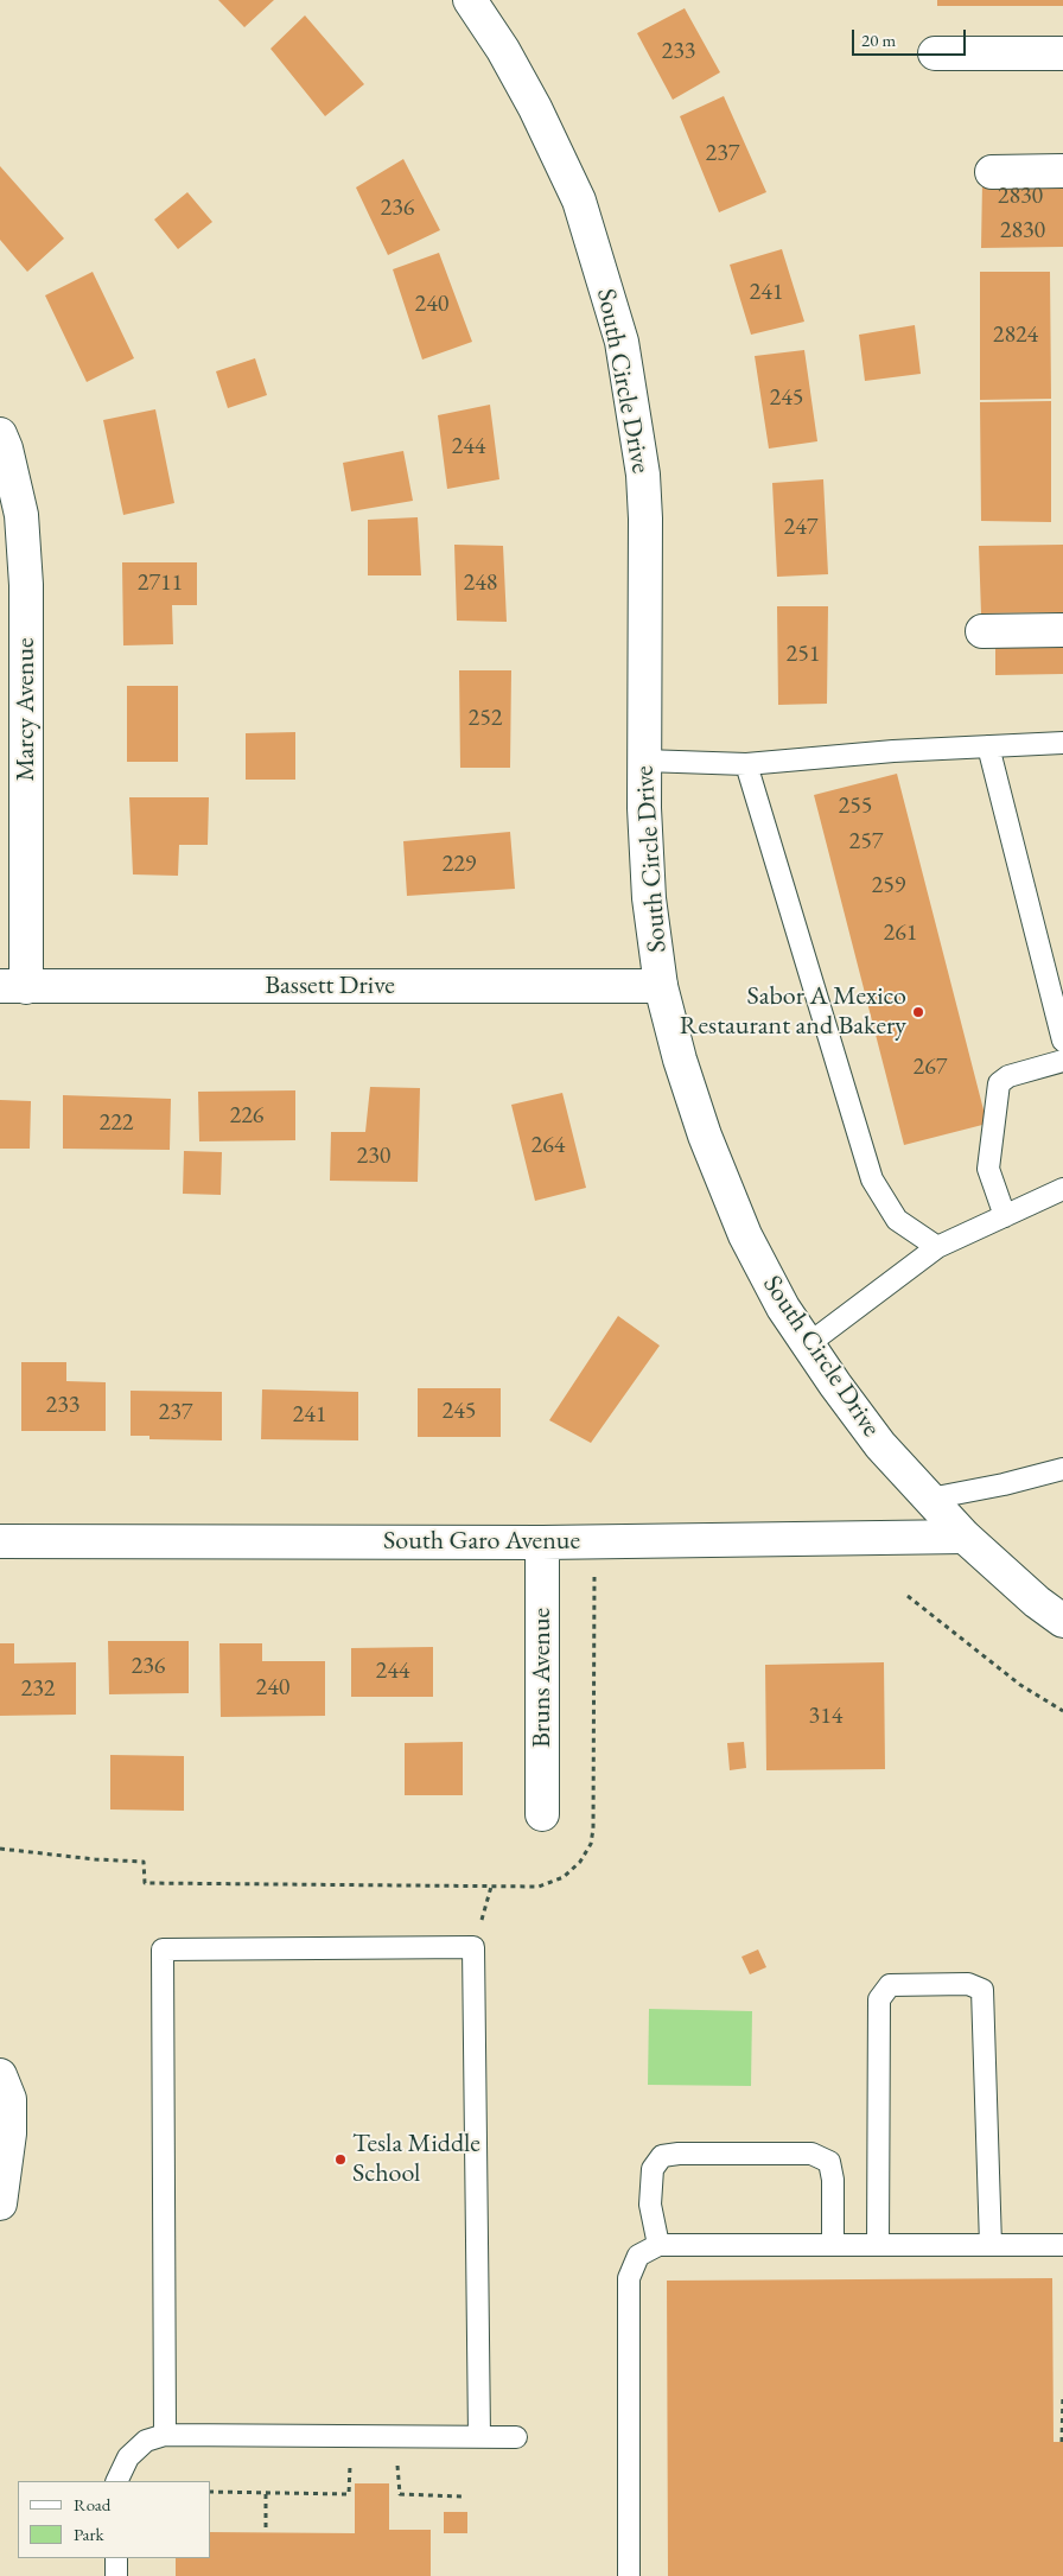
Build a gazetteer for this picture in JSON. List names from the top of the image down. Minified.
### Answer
{"streets":{"street":["South Circle Drive","Marcy Avenue","Bassett Drive","South Garo Avenue","Bruns Avenue"]},"crossings":[["South Circle Drive","Bassett Drive"],["South Circle Drive","South Garo Avenue"],["Marcy Avenue","Bassett Drive"],["South Garo Avenue","Bruns Avenue"]],"places":["Sabor A Mexico Restaurant and Bakery","Tesla Middle School"],"house_numbers":["233","237","2830","236","2830","241","240","2824","245","244","247","2711","248","251","252","255","257","229","259","261","267","226","222","264","230","233","245","237","241","236","244","240","232","314"],"legend":["Road","Park"],"scale_bar":"20 m"}
